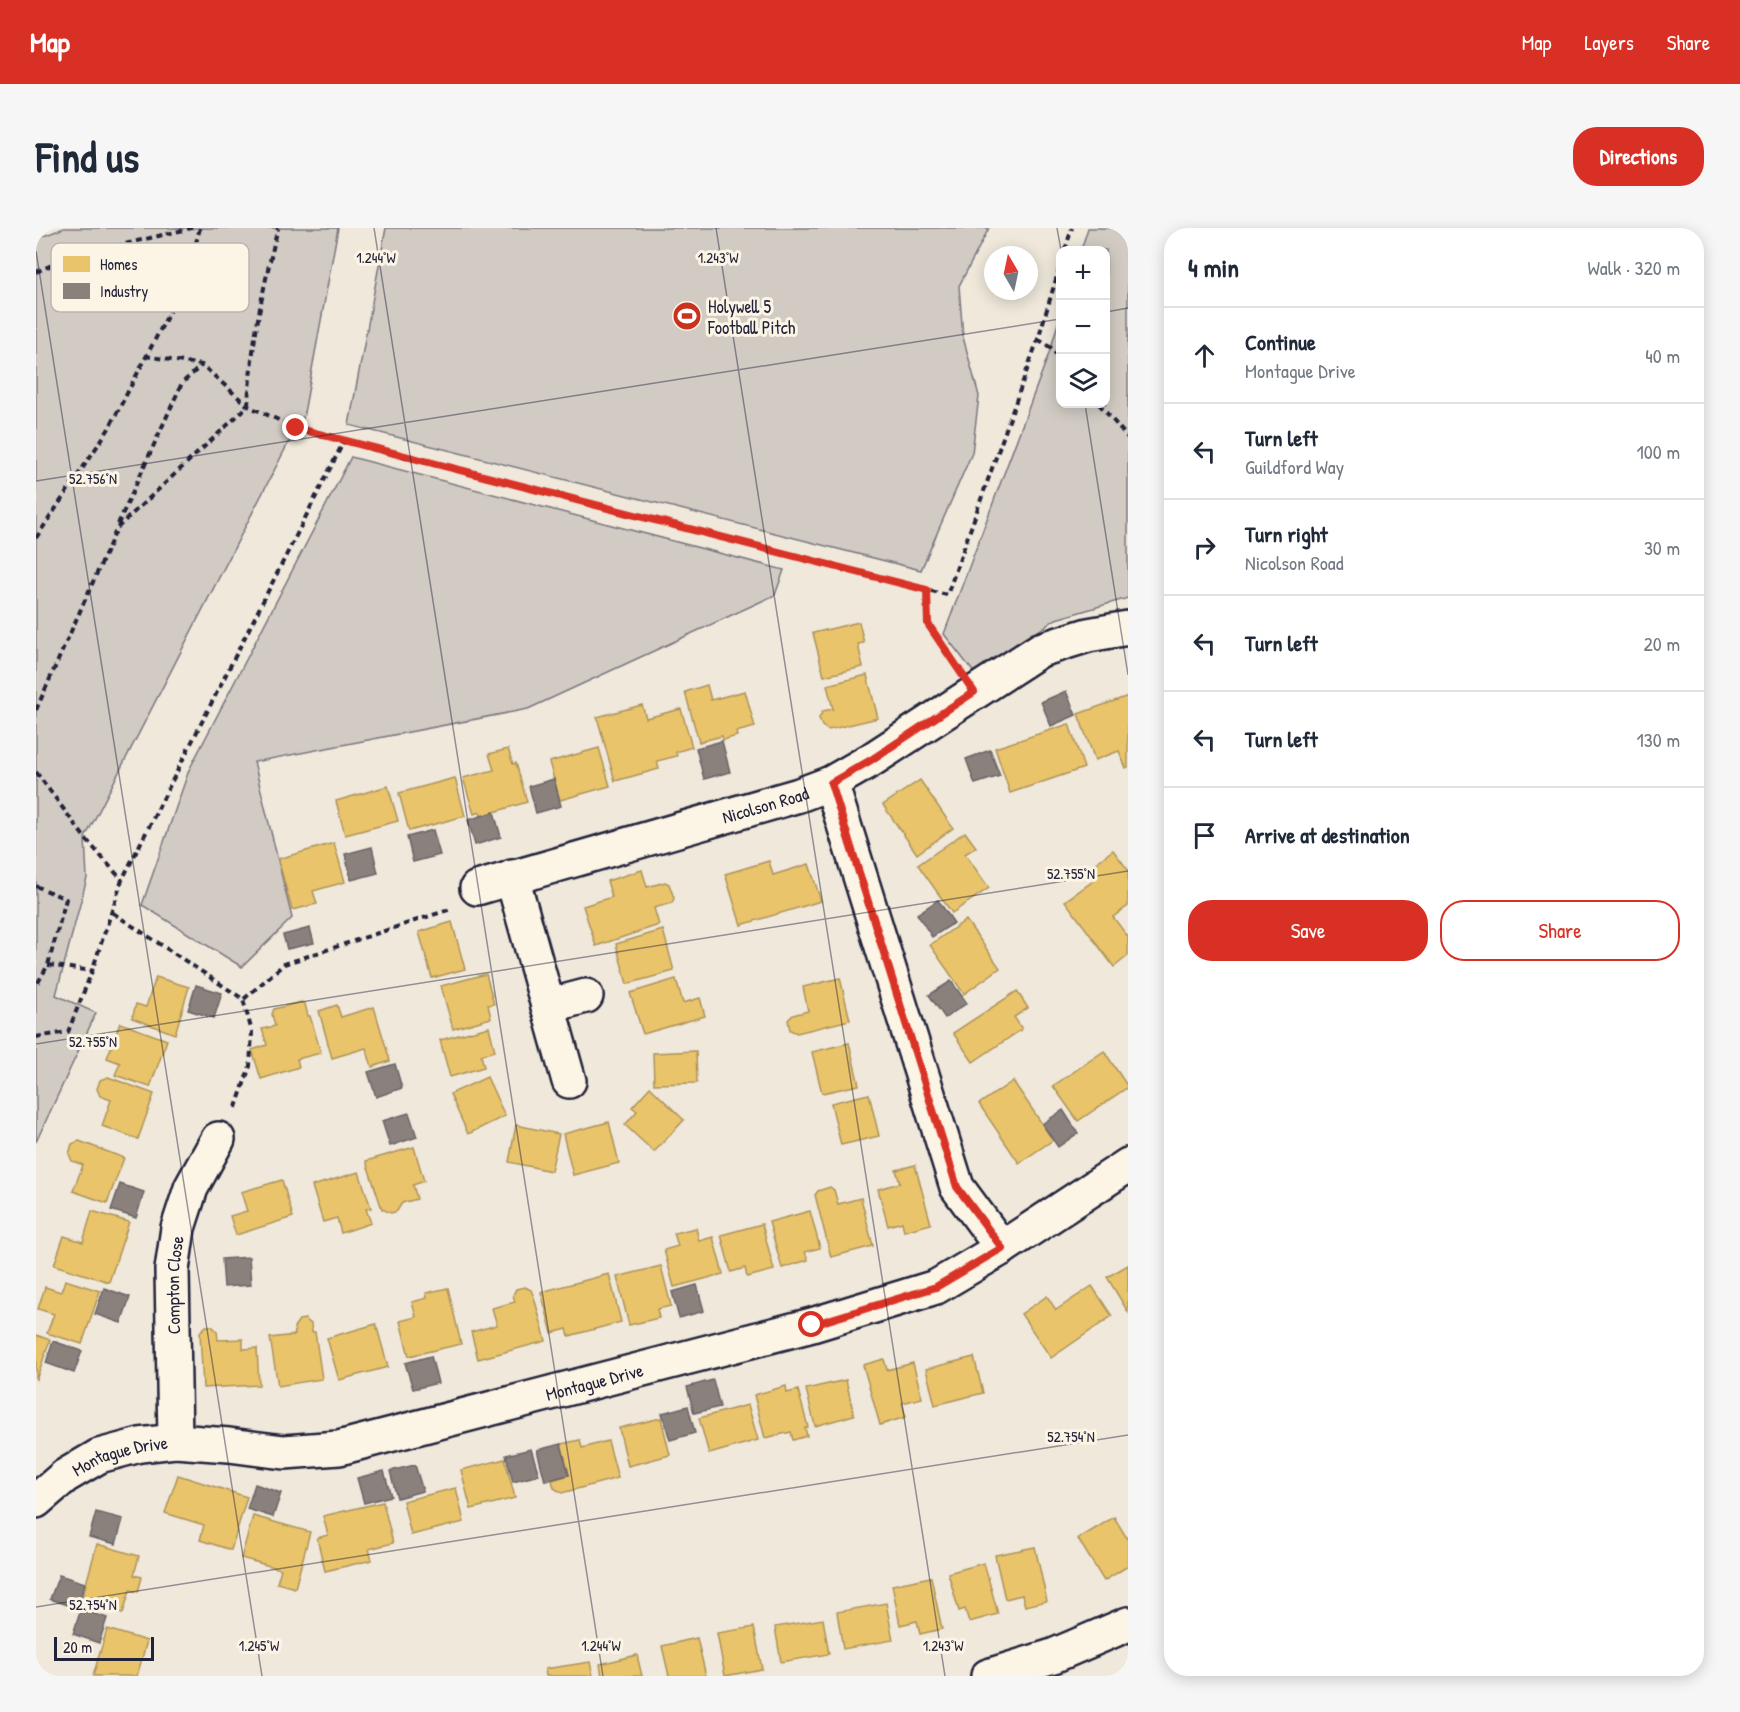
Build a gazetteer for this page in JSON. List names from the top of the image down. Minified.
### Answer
{"streets":{"street":["Nicolson Road","Compton Close","Montague Drive"]},"crossings":[["Compton Close","Montague Drive"]],"places":{"sports":["Holywell 5 Football Pitch"]},"legend":["Homes","Industry"],"scale_bar":"20 m","north":"top","page":{"header":"Map","nav":["Map","Layers","Share"],"buttons":["Directions",["Save","Share"]],"title":"Find us","heading":["4 min","Walk · 320 m"],"map_buttons":["+","−"],"list":[["Continue","Montague Drive","40 m"],["Turn left","Guildford Way","100 m"],["Turn right","Nicolson Road","30 m"],["Turn left","20 m"],["Turn left","130 m"],"Arrive at destination"],"scale":"20 m"},"coordinates":["1.244°W","1.243°W","52.756°N","52.755°N","52.754°N","1.245°W"]}
